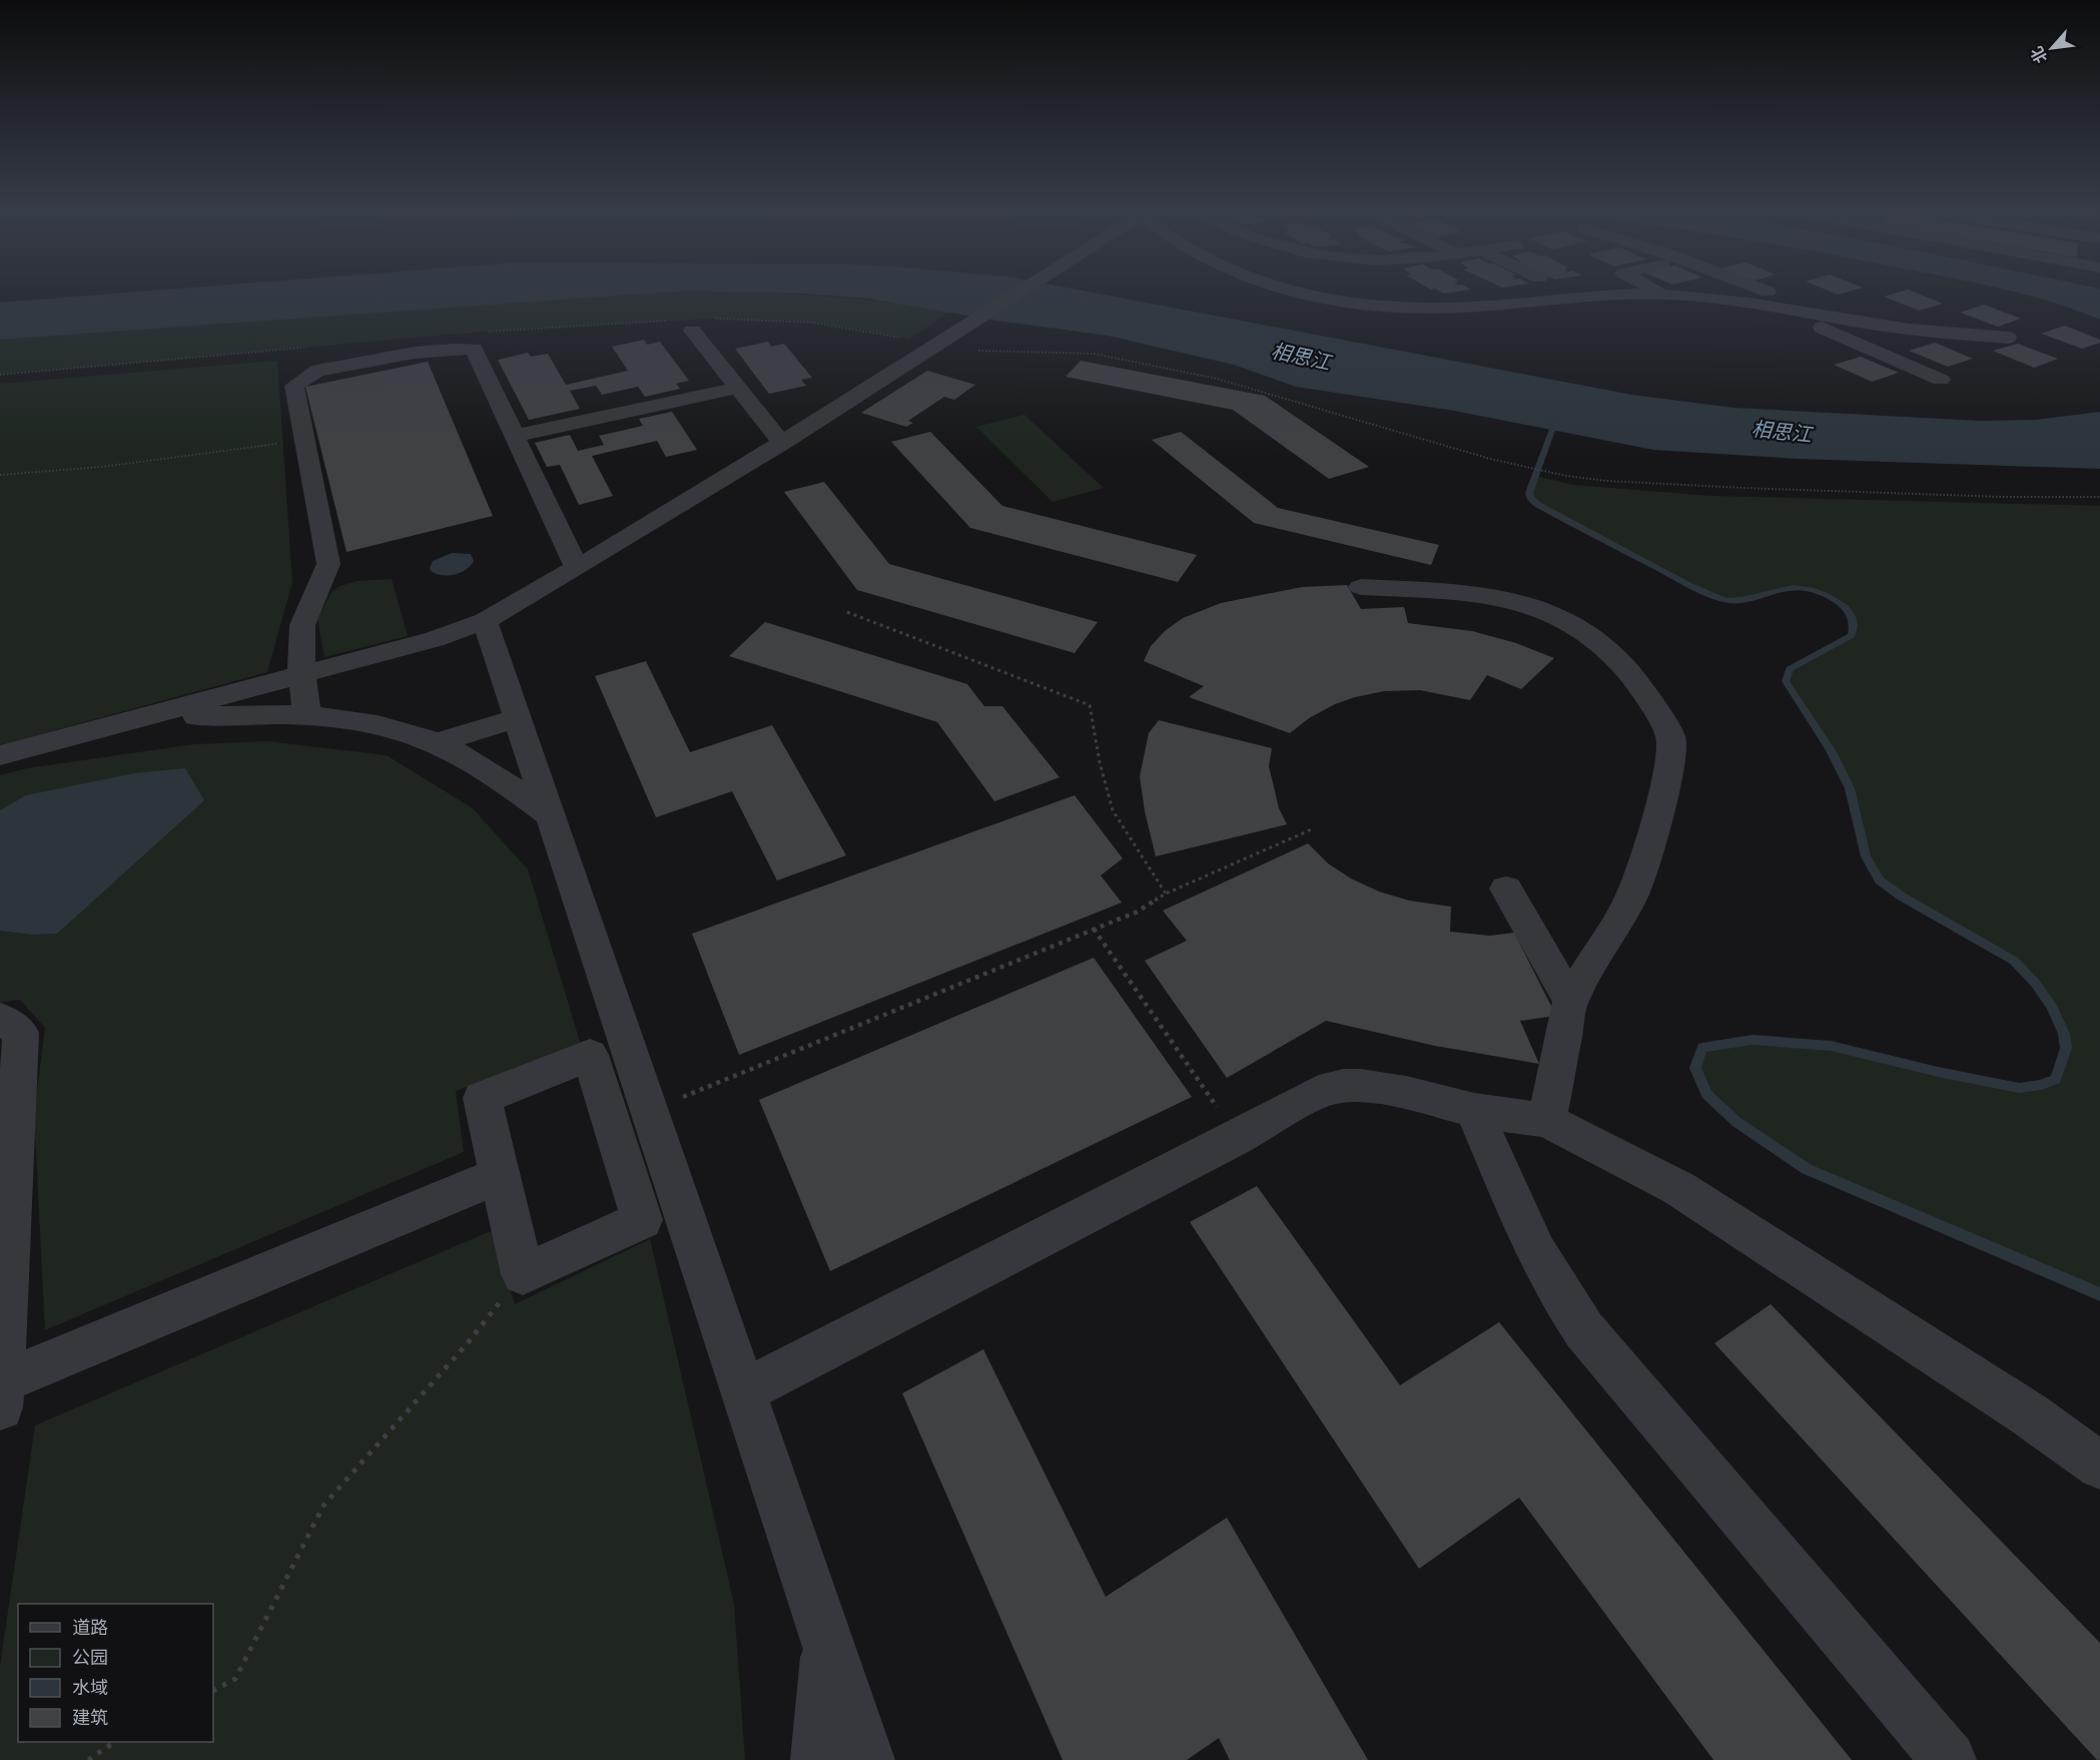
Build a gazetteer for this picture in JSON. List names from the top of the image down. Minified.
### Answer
{"water":["相思江"],"legend":["道路","公园","水域","建筑"],"north":"bottom left"}
